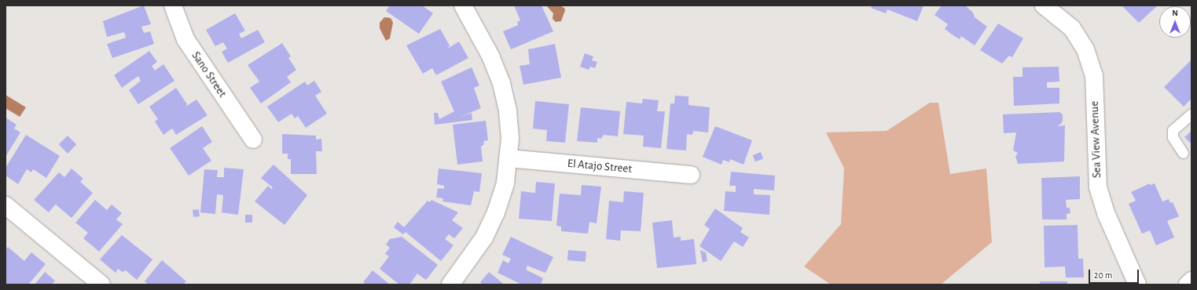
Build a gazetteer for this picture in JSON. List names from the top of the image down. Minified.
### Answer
{"streets":{"street":["Sano Street","Sea View Avenue","El Atajo Street"]},"scale_bar":"20 m","north":"top"}
